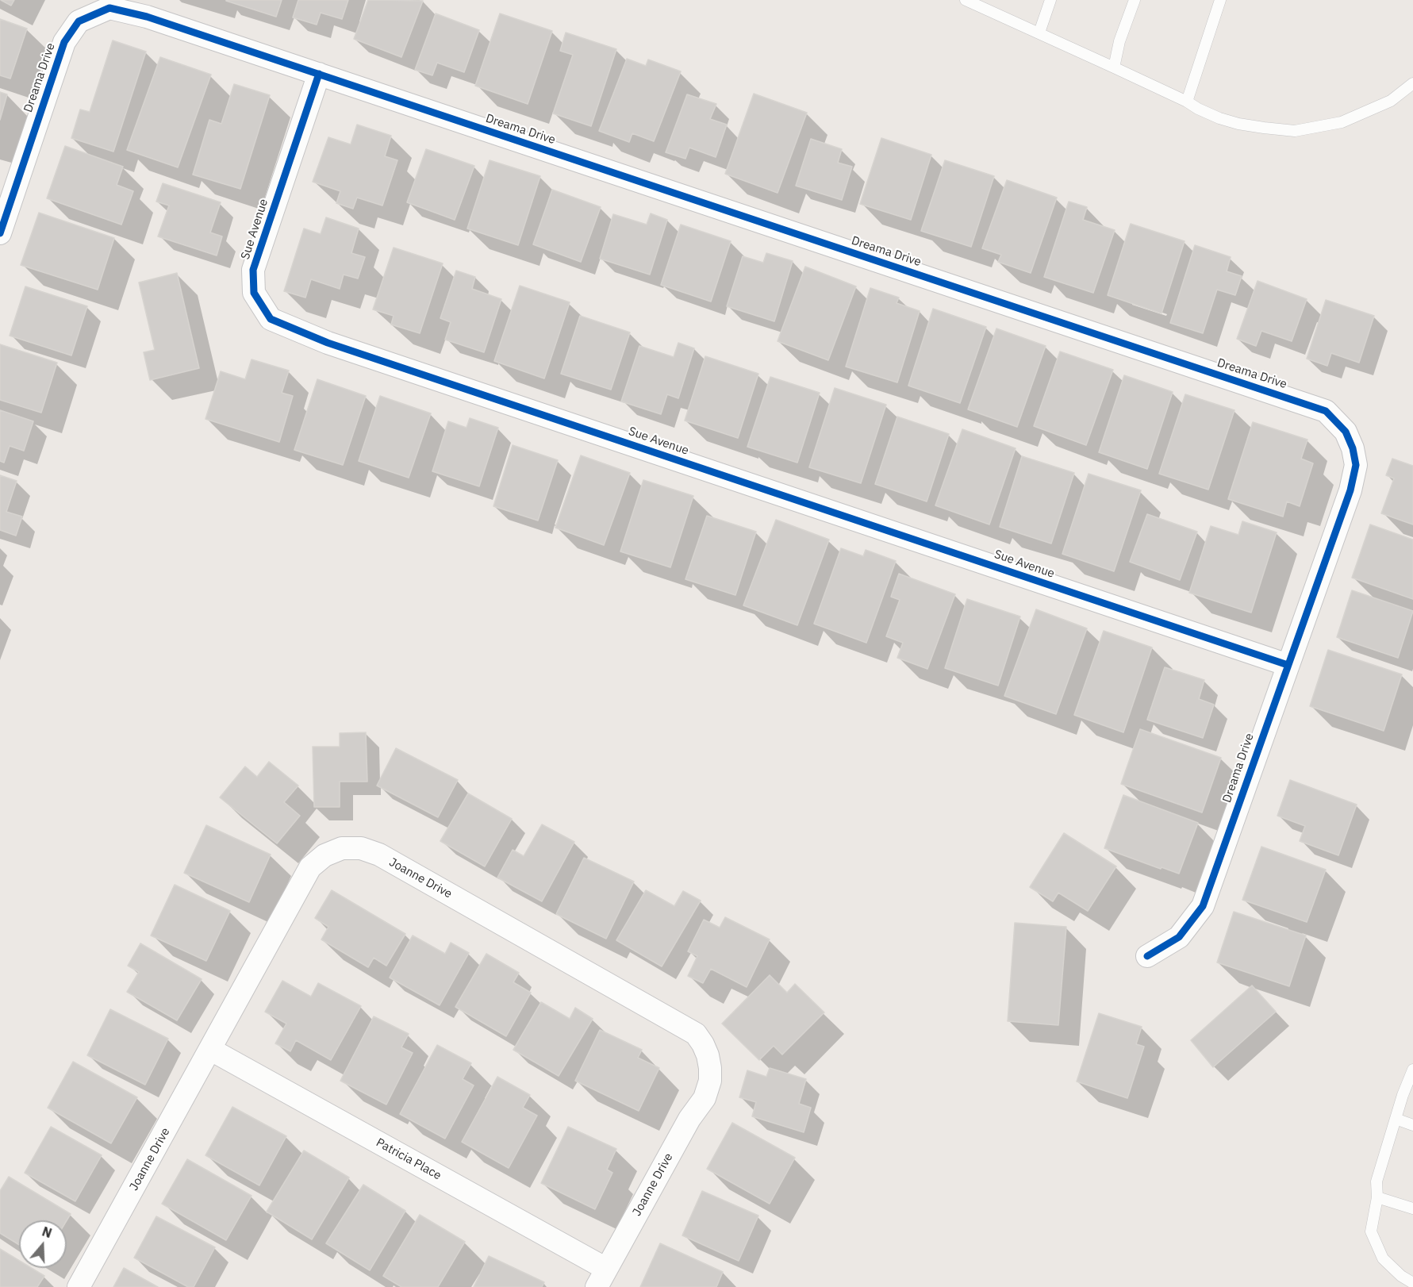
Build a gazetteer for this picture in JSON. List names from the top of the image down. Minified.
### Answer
{"streets":{"street":["Dreama Drive","Sue Avenue","Joanne Drive","Patricia Place"]},"crossings":[["Dreama Drive","Sue Avenue"],["Joanne Drive","Patricia Place"]],"north":"top"}
